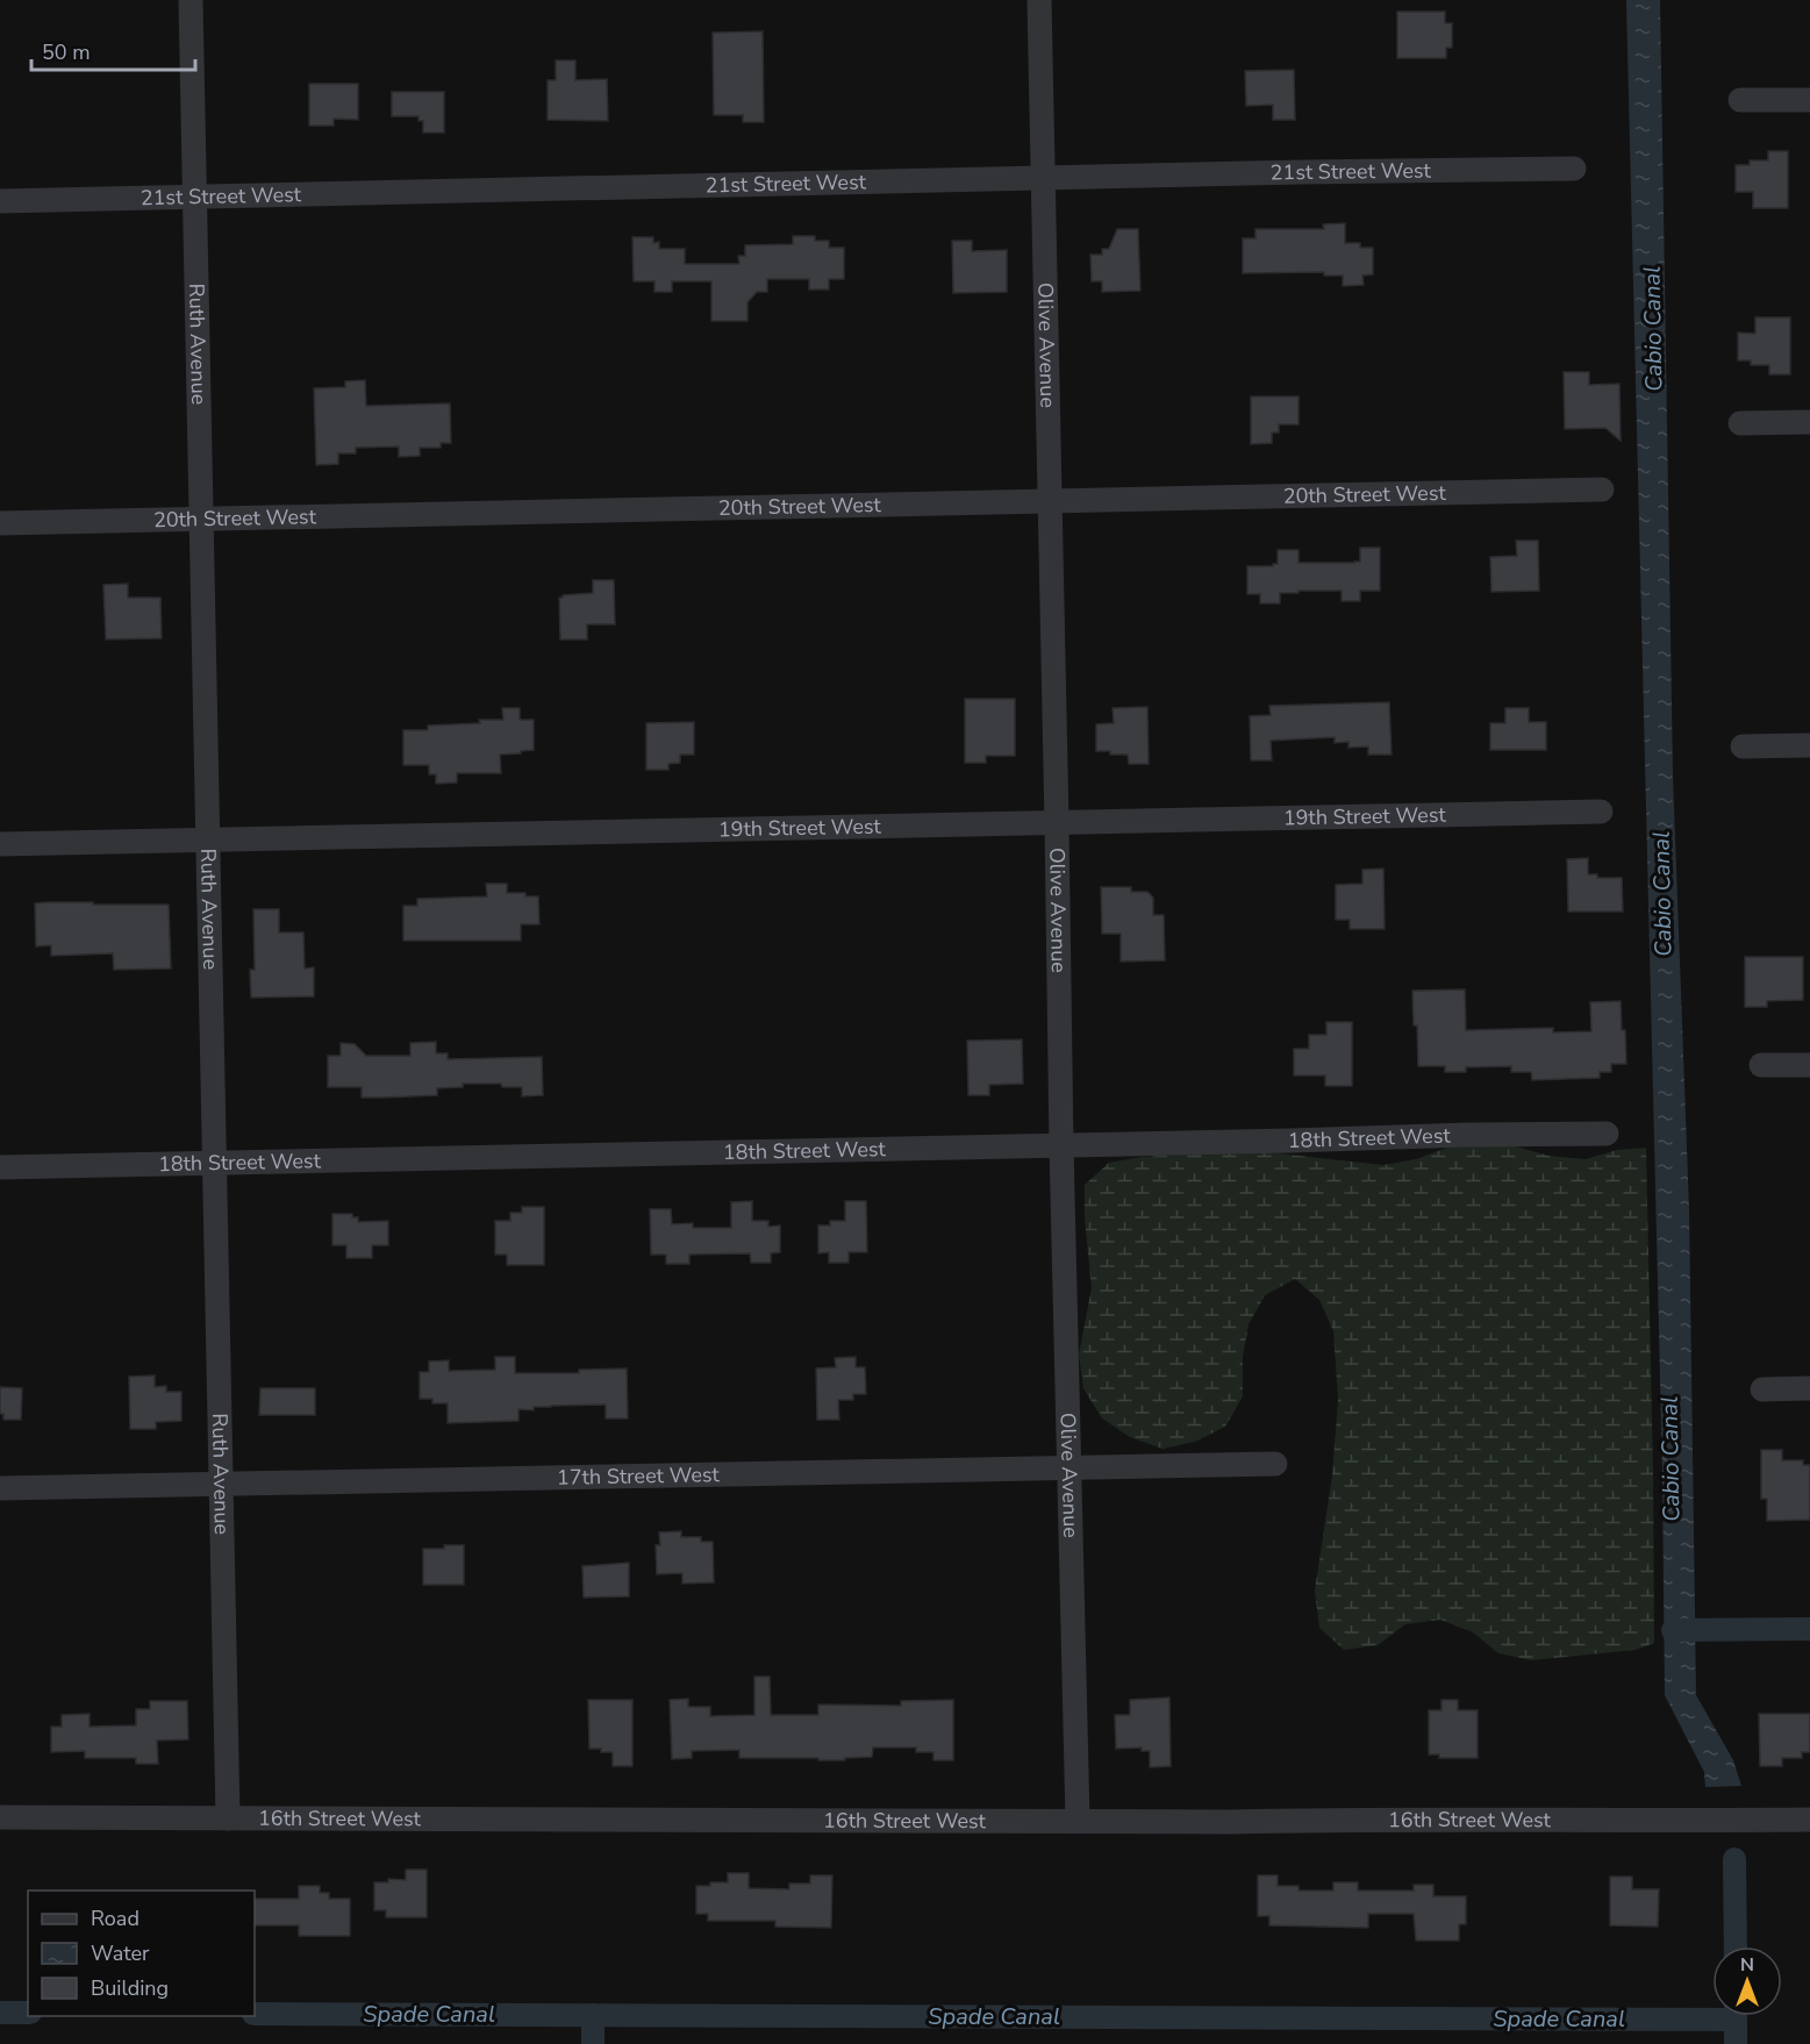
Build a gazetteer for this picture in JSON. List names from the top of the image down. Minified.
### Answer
{"streets":{"street":["21st Street West","Ruth Avenue","Olive Avenue","20th Street West","19th Street West","18th Street West","17th Street West","16th Street West"]},"crossings":[["21st Street West","Ruth Avenue"],["21st Street West","Olive Avenue"],["Ruth Avenue","20th Street West"],["Ruth Avenue","19th Street West"],["Ruth Avenue","18th Street West"],["Ruth Avenue","17th Street West"],["Ruth Avenue","16th Street West"],["Olive Avenue","20th Street West"],["Olive Avenue","19th Street West"],["Olive Avenue","18th Street West"],["Olive Avenue","17th Street West"],["Olive Avenue","16th Street West"]],"water":["Cabio Canal","Spade Canal"],"legend":["Road","Water","Building"],"scale_bar":"50 m","north":"top"}
